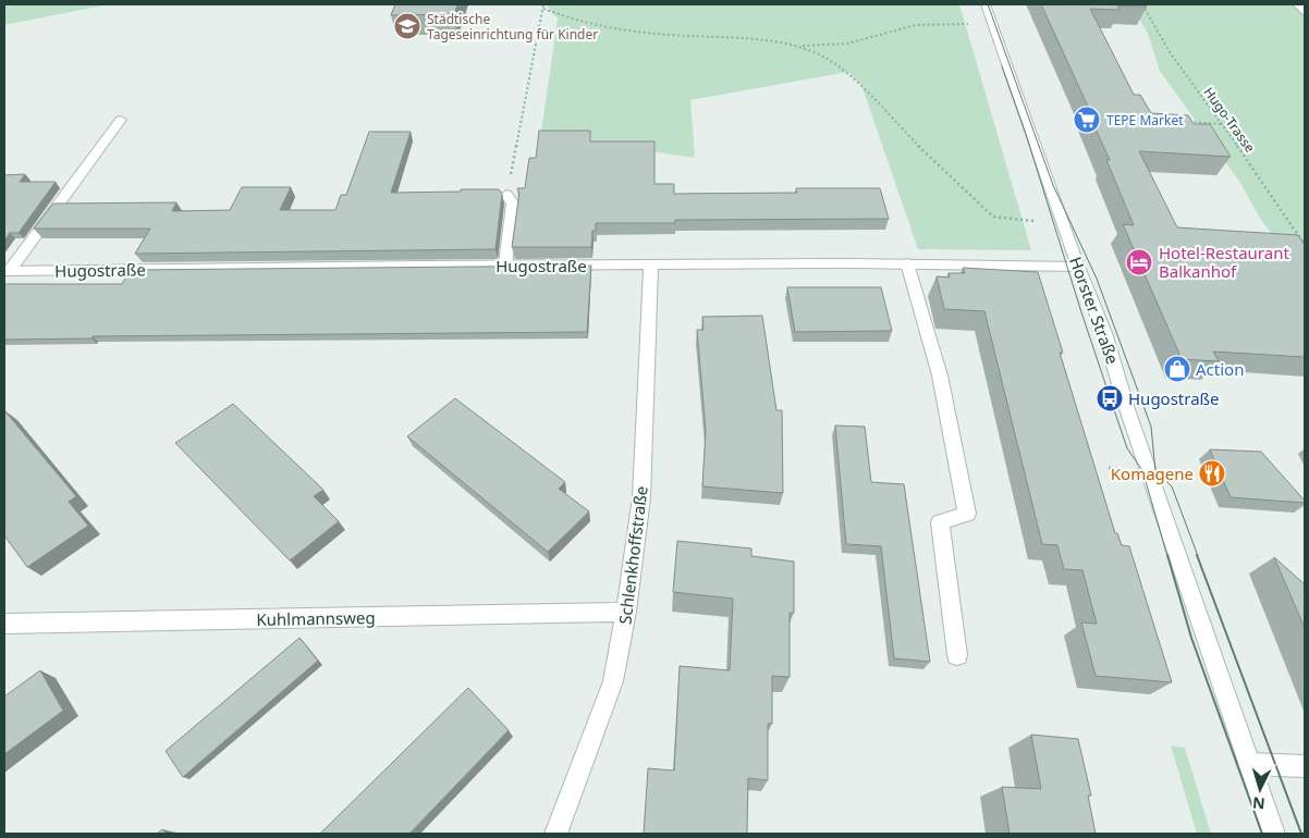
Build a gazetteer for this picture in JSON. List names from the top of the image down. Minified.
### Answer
{"streets":{"street":["Hugostraße","Horster Straße","Schlenkhoffstraße","Kuhlmannsweg"],"path":["Hugo-Trasse"]},"crossings":[["Hugostraße","Horster Straße"],["Hugostraße","Schlenkhoffstraße"],["Schlenkhoffstraße","Kuhlmannsweg"]],"places":{"school or university":["Städtische Tageseinrichtung für Kinder"],"supermarket":["TEPE Market"],"hotel":["Hotel-Restaurant Balkanhof"],"shop":["Action"],"bus stop":["Hugostraße"],"restaurant":["Komagene"]},"north":"bottom"}
